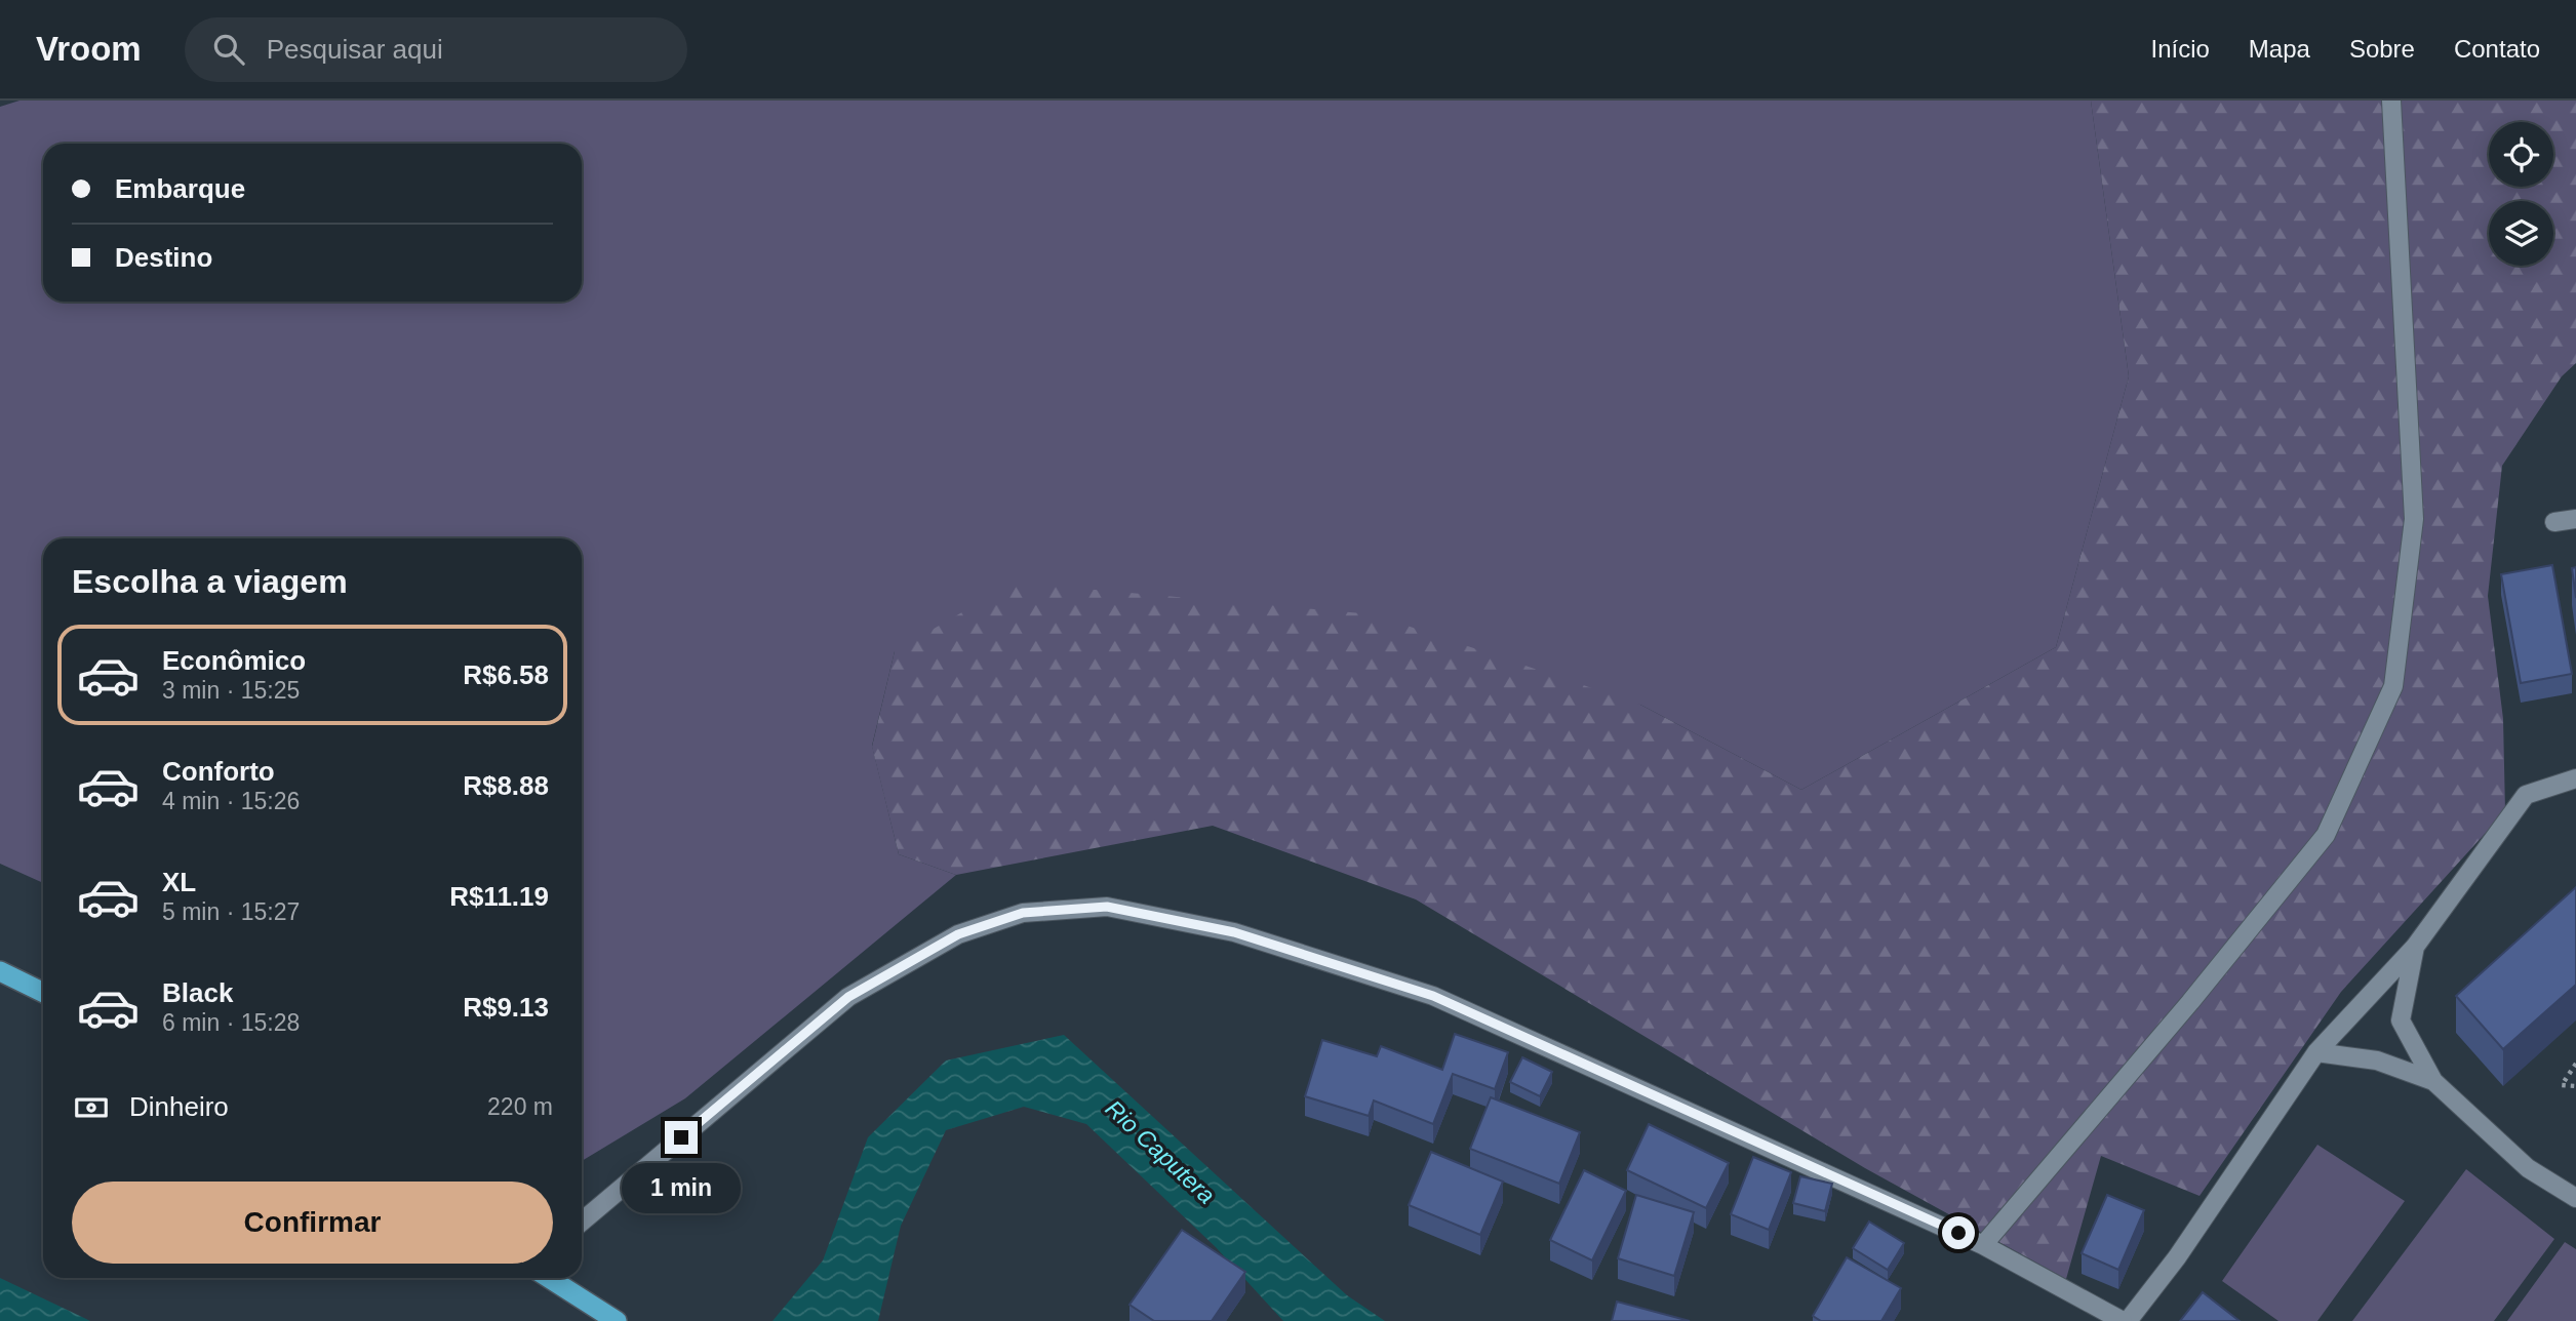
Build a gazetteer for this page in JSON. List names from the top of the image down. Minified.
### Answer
{"water":["Rio Caputera"],"page":{"header":"Vroom","search":"Pesquisar aqui","nav":["Início","Mapa","Sobre","Contato"],"banner":["Embarque","Destino"],"heading":"Escolha a viagem","list":[{"name":"Econômico","note":"3 min · 15:25","value":"R$6.58"},{"name":"Conforto","note":"4 min · 15:26","value":"R$8.88"},{"name":"XL","note":"5 min · 15:27","value":"R$11.19"},{"name":"Black","note":"6 min · 15:28","value":"R$9.13"}],"pay":["Dinheiro","220 m"],"bubble":"1 min","buttons":"Confirmar"}}
